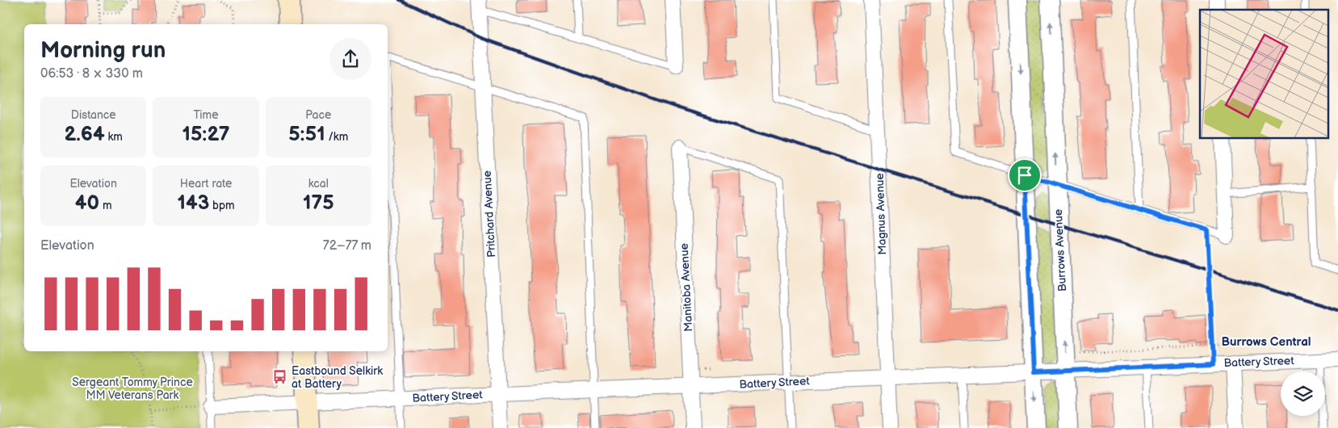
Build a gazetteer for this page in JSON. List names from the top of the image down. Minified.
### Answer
{"streets":{"street":["Pritchard Avenue","Magnus Avenue","Burrows Avenue","Manitoba Avenue","Battery Street"]},"crossings":[["Pritchard Avenue","Battery Street"],["Magnus Avenue","Battery Street"],["Burrows Avenue","Battery Street"],["Manitoba Avenue","Battery Street"]],"districts":["Burrows Central"],"parks":["Sergeant Tommy Prince MM Veterans Park"],"places":{"bus stop":["Eastbound Selkirk at Battery"]},"page":{"heading":["Morning run","06:53 · 8 × 330 m"],"stats":[["Distance","2.64 km"],["Time","15:27"],["Pace","5:51 /km"],["Elevation","40 m"],["Heart rate","143 bpm"],["kcal","175"]],"chart":["Elevation","72–77 m"]}}
